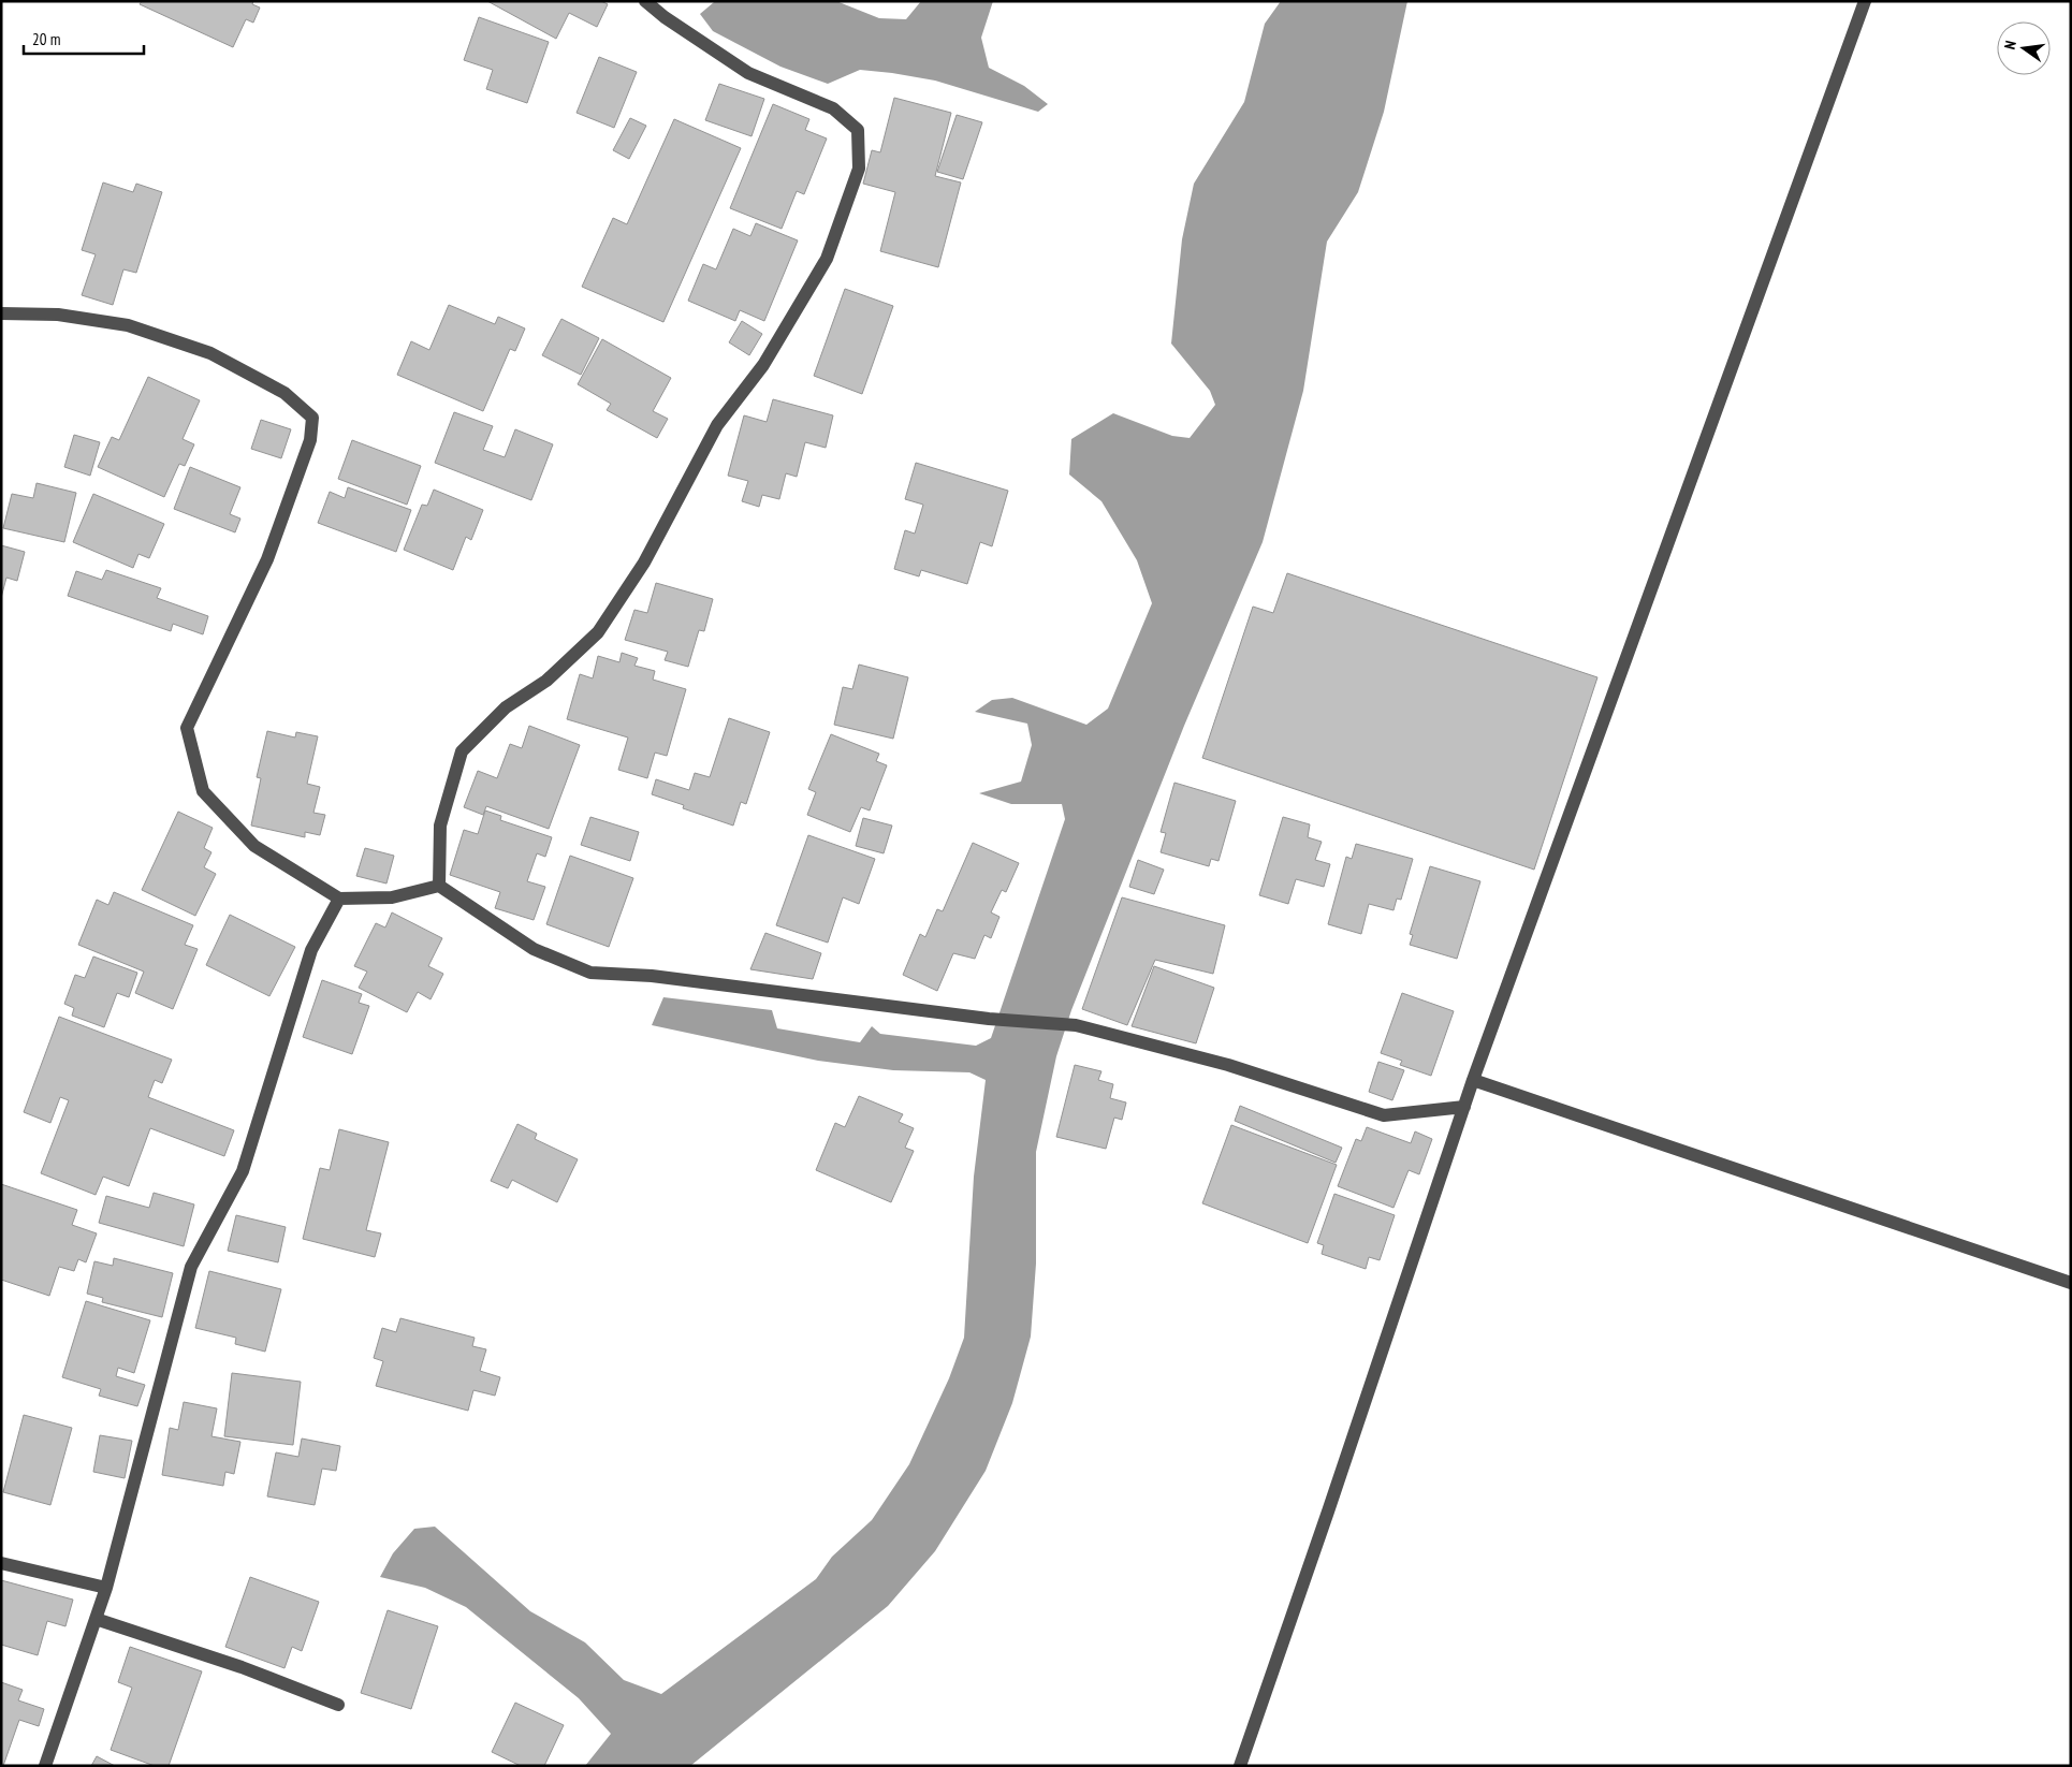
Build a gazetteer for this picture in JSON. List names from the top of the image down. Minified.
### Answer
{"scale_bar":"20 m","north":"left"}
